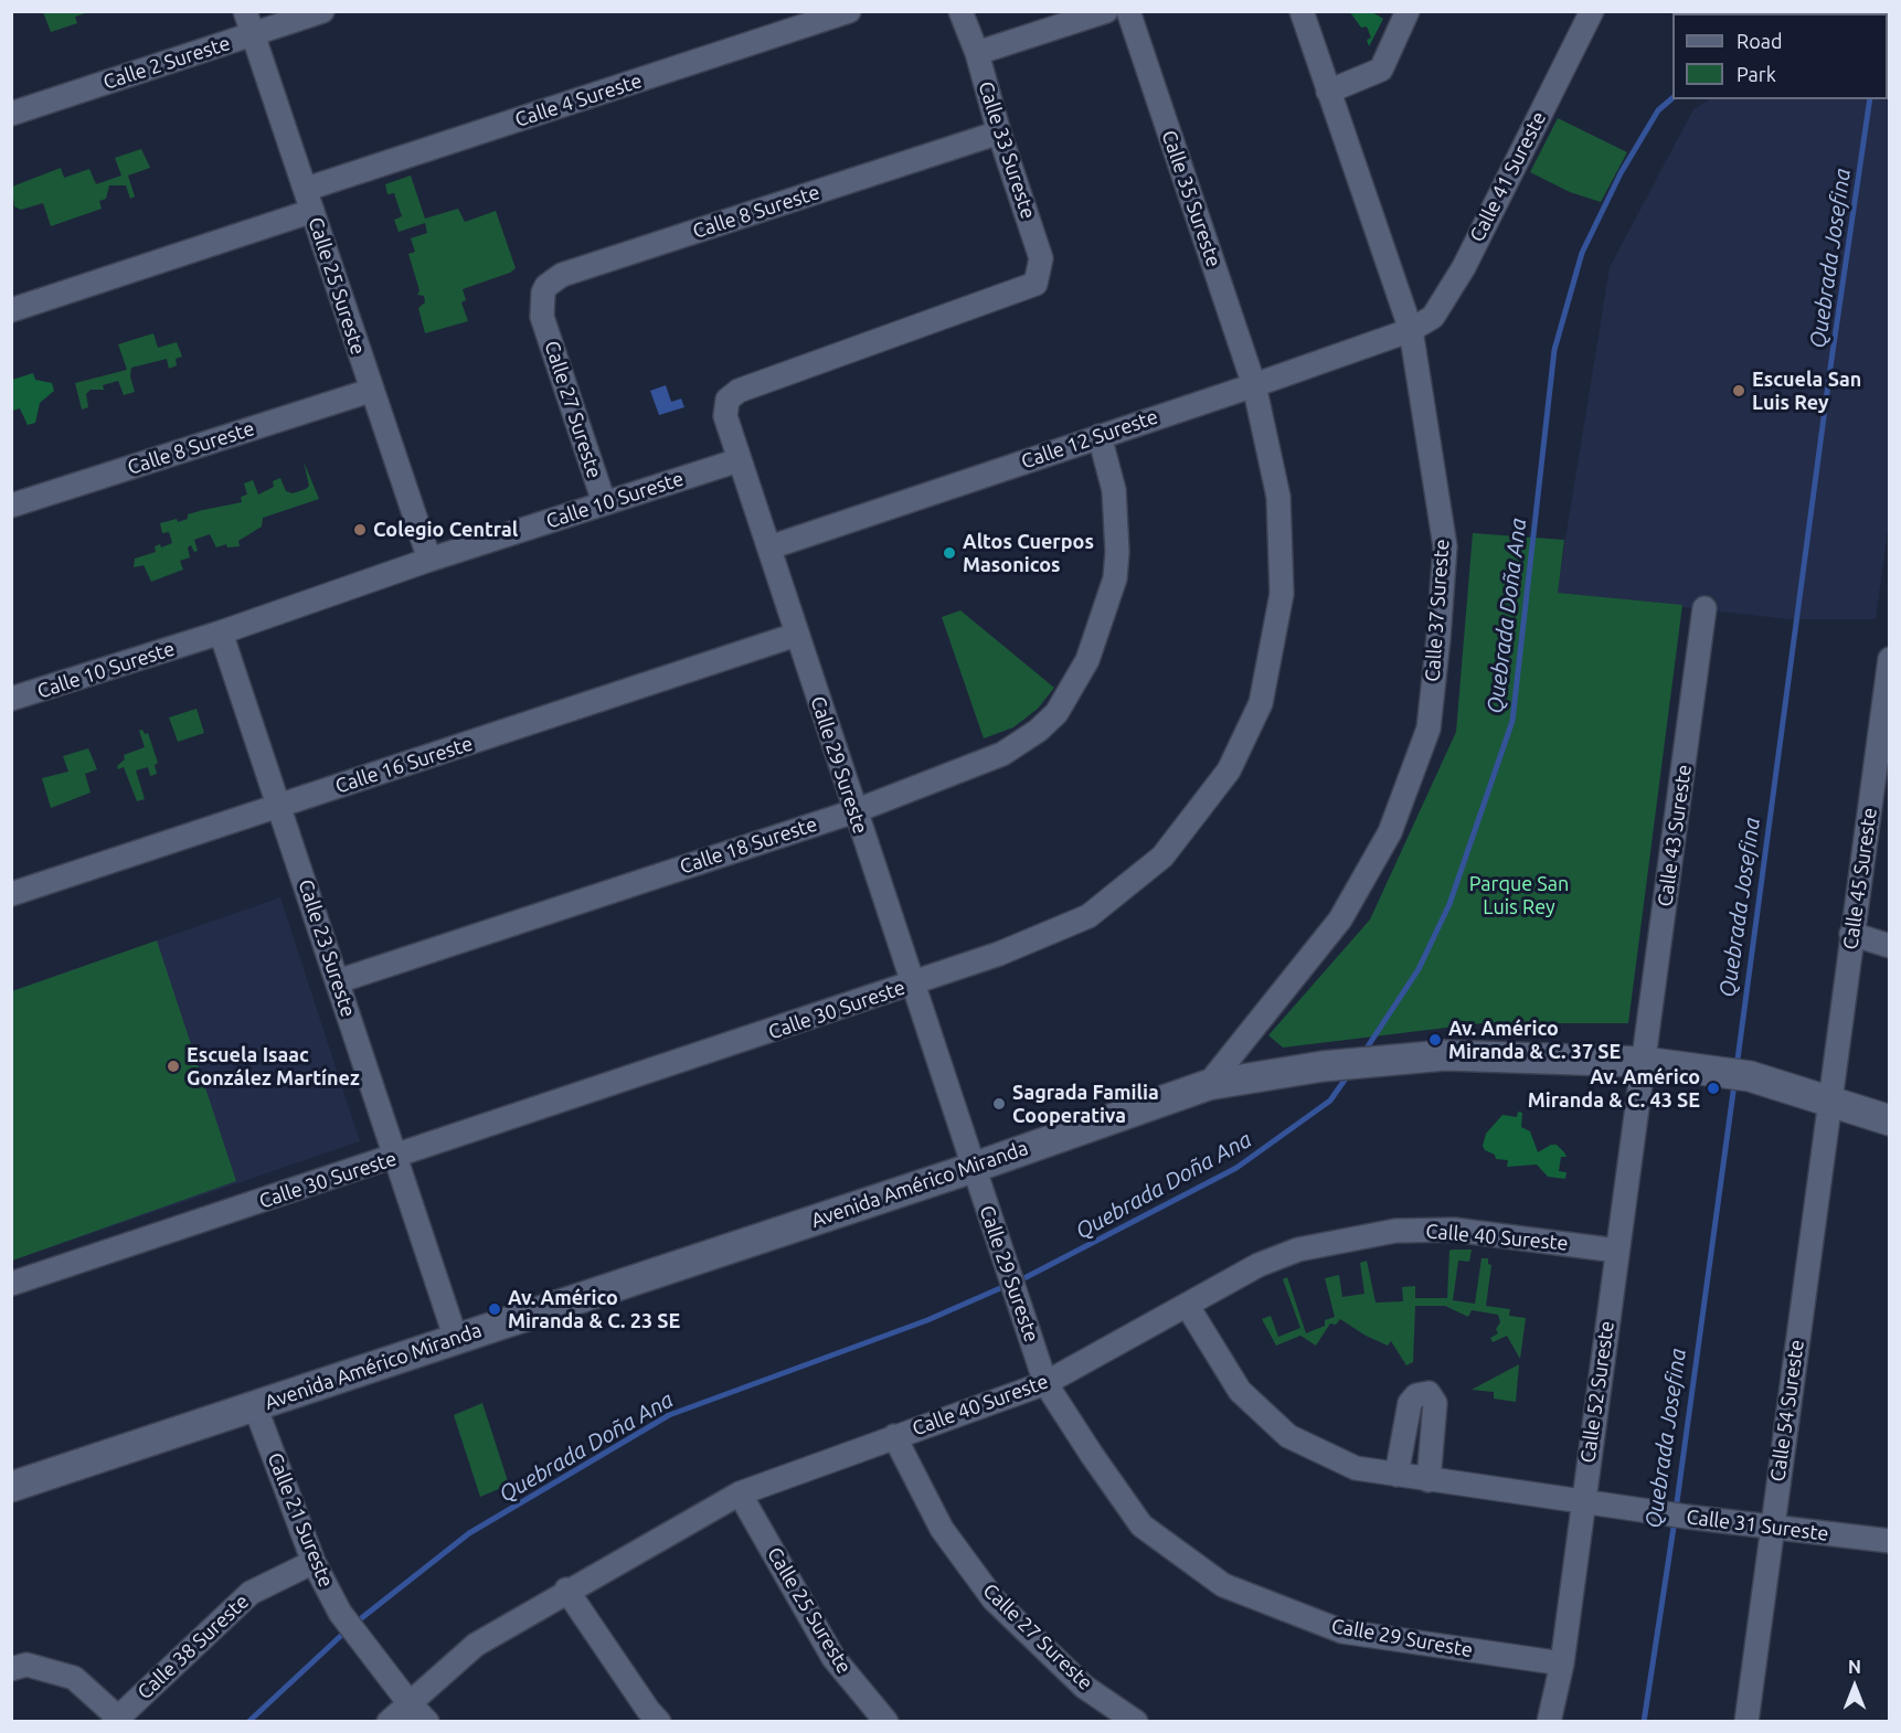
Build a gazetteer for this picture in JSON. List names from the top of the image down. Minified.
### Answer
{"streets":{"street":["Calle 2 Sureste","Calle 4 Sureste","Calle 33 Sureste","Calle 41 Sureste","Calle 35 Sureste","Calle 8 Sureste","Calle 25 Sureste","Calle 27 Sureste","Calle 12 Sureste","Calle 10 Sureste","Calle 37 Sureste","Calle 16 Sureste","Calle 29 Sureste","Calle 43 Sureste","Calle 18 Sureste","Calle 45 Sureste","Calle 23 Sureste","Calle 30 Sureste","Avenida Américo Miranda","Calle 40 Sureste","Calle 52 Sureste","Calle 54 Sureste","Calle 21 Sureste","Calle 31 Sureste","Calle 38 Sureste"]},"crossings":[["Calle 2 Sureste","Calle 25 Sureste"],["Calle 4 Sureste","Calle 25 Sureste"],["Calle 33 Sureste","Calle 8 Sureste"],["Calle 33 Sureste","Calle 10 Sureste"],["Calle 33 Sureste","Calle 29 Sureste"],["Calle 41 Sureste","Calle 12 Sureste"],["Calle 41 Sureste","Calle 37 Sureste"],["Calle 35 Sureste","Calle 12 Sureste"],["Calle 35 Sureste","Calle 30 Sureste"],["Calle 8 Sureste","Calle 25 Sureste"],["Calle 8 Sureste","Calle 27 Sureste"],["Calle 25 Sureste","Calle 10 Sureste"],["Calle 25 Sureste","Calle 40 Sureste"],["Calle 27 Sureste","Calle 10 Sureste"],["Calle 27 Sureste","Calle 40 Sureste"],["Calle 12 Sureste","Calle 37 Sureste"],["Calle 12 Sureste","Calle 29 Sureste"],["Calle 12 Sureste","Calle 18 Sureste"],["Calle 12 Sureste","Calle 30 Sureste"],["Calle 10 Sureste","Calle 29 Sureste"],["Calle 10 Sureste","Calle 23 Sureste"],["Calle 37 Sureste","Avenida Américo Miranda"],["Calle 16 Sureste","Calle 29 Sureste"],["Calle 16 Sureste","Calle 23 Sureste"],["Calle 29 Sureste","Calle 18 Sureste"],["Calle 29 Sureste","Calle 30 Sureste"],["Calle 29 Sureste","Avenida Américo Miranda"],["Calle 29 Sureste","Calle 40 Sureste"],["Calle 29 Sureste","Calle 52 Sureste"],["Calle 43 Sureste","Avenida Américo Miranda"],["Calle 43 Sureste","Calle 52 Sureste"],["Calle 18 Sureste","Calle 23 Sureste"],["Calle 45 Sureste","Avenida Américo Miranda"],["Calle 45 Sureste","Calle 54 Sureste"],["Calle 23 Sureste","Calle 30 Sureste"],["Calle 23 Sureste","Avenida Américo Miranda"],["Avenida Américo Miranda","Calle 52 Sureste"],["Avenida Américo Miranda","Calle 54 Sureste"],["Avenida Américo Miranda","Calle 21 Sureste"],["Calle 40 Sureste","Calle 52 Sureste"],["Calle 40 Sureste","Calle 21 Sureste"],["Calle 40 Sureste","Calle 31 Sureste"],["Calle 52 Sureste","Calle 31 Sureste"],["Calle 54 Sureste","Calle 31 Sureste"],["Calle 21 Sureste","Calle 38 Sureste"]],"water":["Quebrada Josefina","Quebrada Doña Ana"],"parks":["Parque San Luis Rey"],"places":["Escuela San Luis Rey","Colegio Central","Altos Cuerpos Masonicos","Av. Américo Miranda & C. 37 SE","Escuela Isaac González Martínez","Av. Américo Miranda & C. 43 SE","Sagrada Familia Cooperativa","Av. Américo Miranda & C. 23 SE"],"legend":["Road","Park"],"north":"top"}
